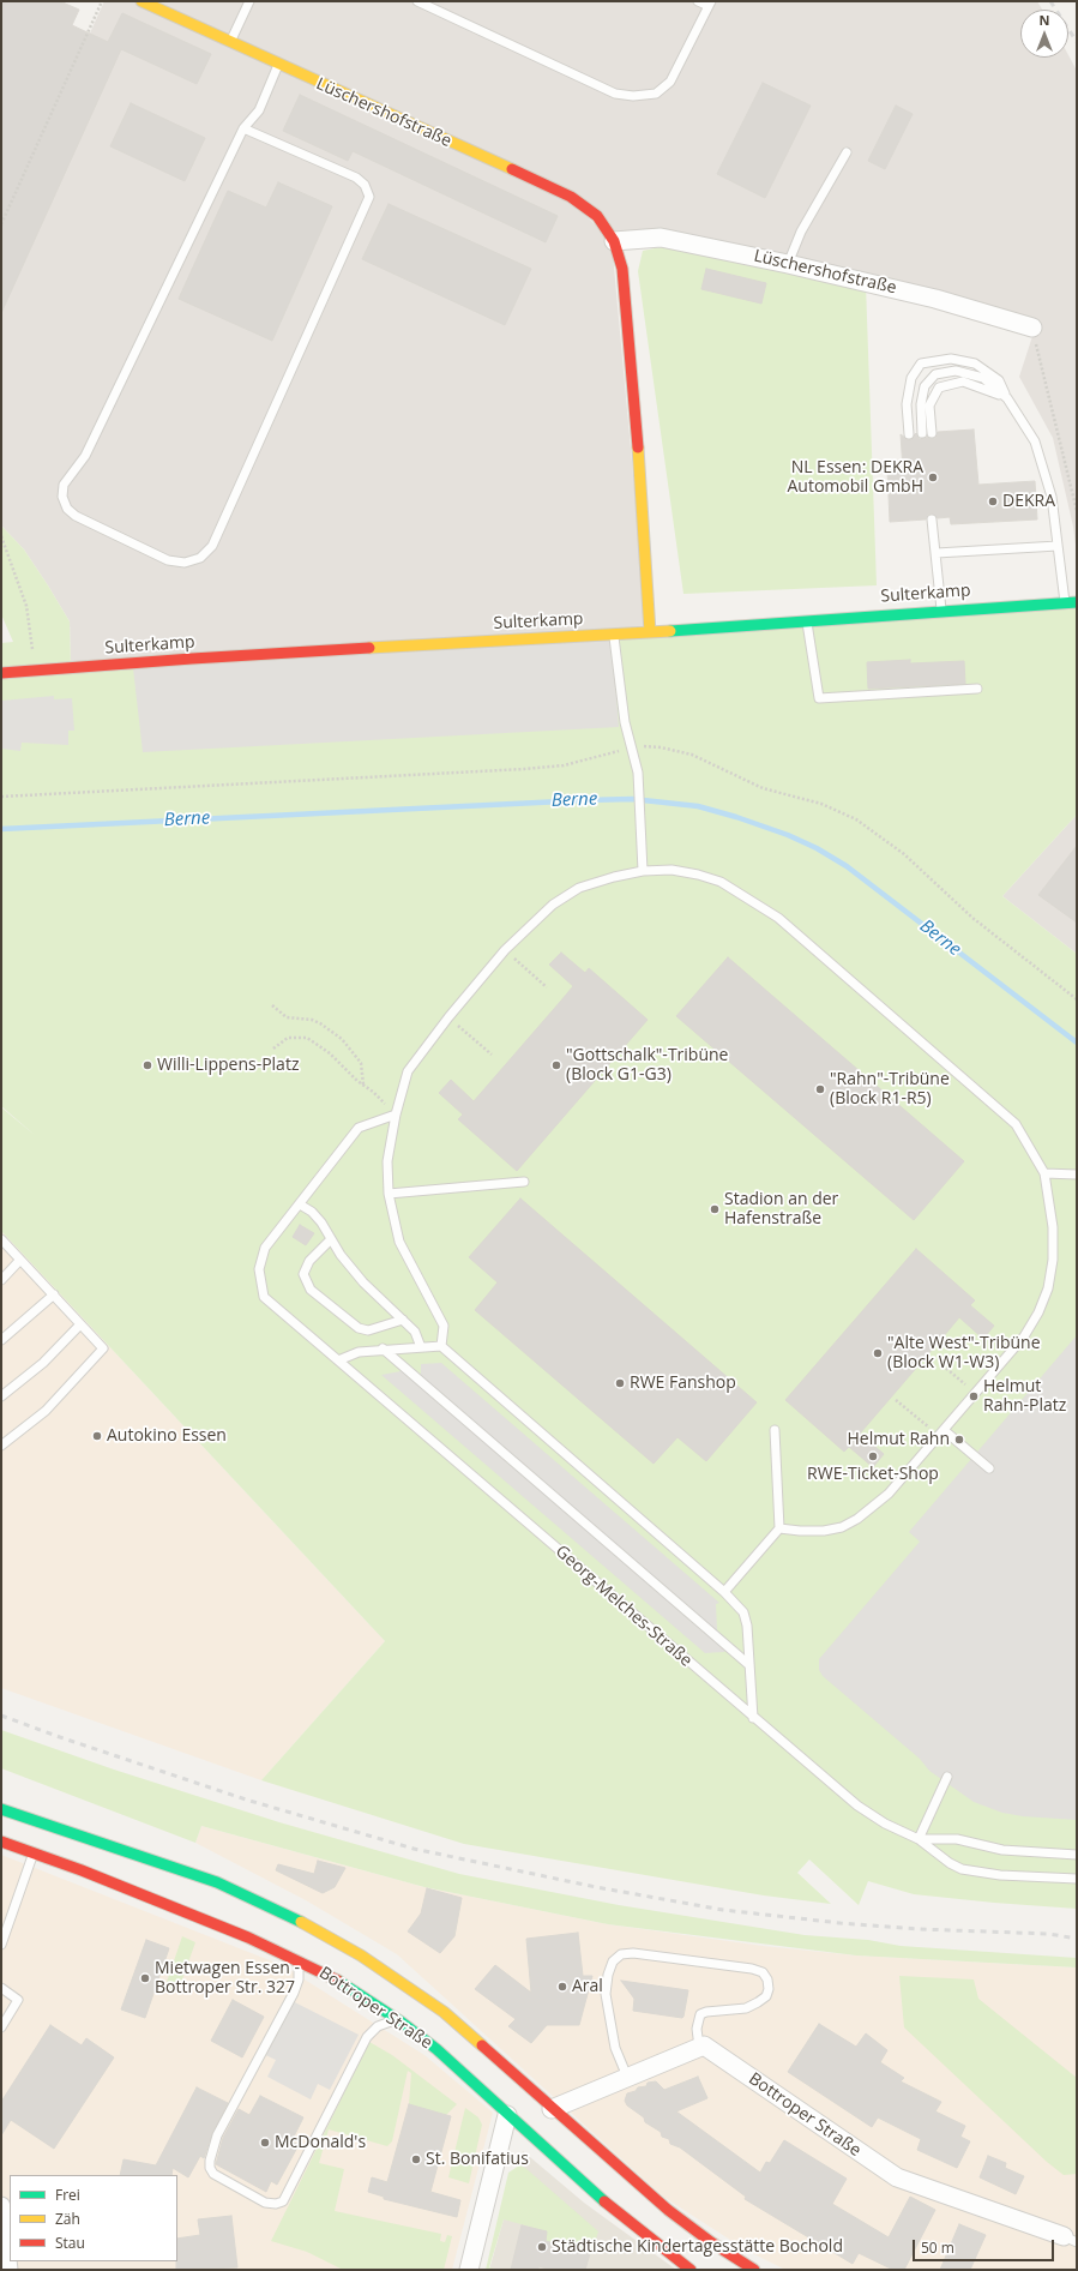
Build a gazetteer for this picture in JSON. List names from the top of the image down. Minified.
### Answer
{"streets":{"street":["Lüschershofstraße","Sulterkamp","Bottroper Straße"],"lane":["Georg-Melches-Straße"]},"crossings":[["Lüschershofstraße","Sulterkamp"]],"water":["Berne"],"places":["NL Essen: DEKRA Automobil GmbH","DEKRA","Willi-Lippens-Platz","\"Gottschalk\"-Tribüne (Block G1-G3)","\"Rahn\"-Tribüne (Block R1-R5)","Stadion an der Hafenstraße","\"Alte West\"-Tribüne (Block W1-W3)","RWE Fanshop","Helmut Rahn-Platz","Autokino Essen","Helmut Rahn","RWE-Ticket-Shop","Mietwagen Essen - Bottroper Str. 327","Aral","McDonald's","St. Bonifatius","Städtische Kindertagesstätte Bochold"],"legend":["Frei","Zäh","Stau"],"scale_bar":"50 m","north":"top"}
